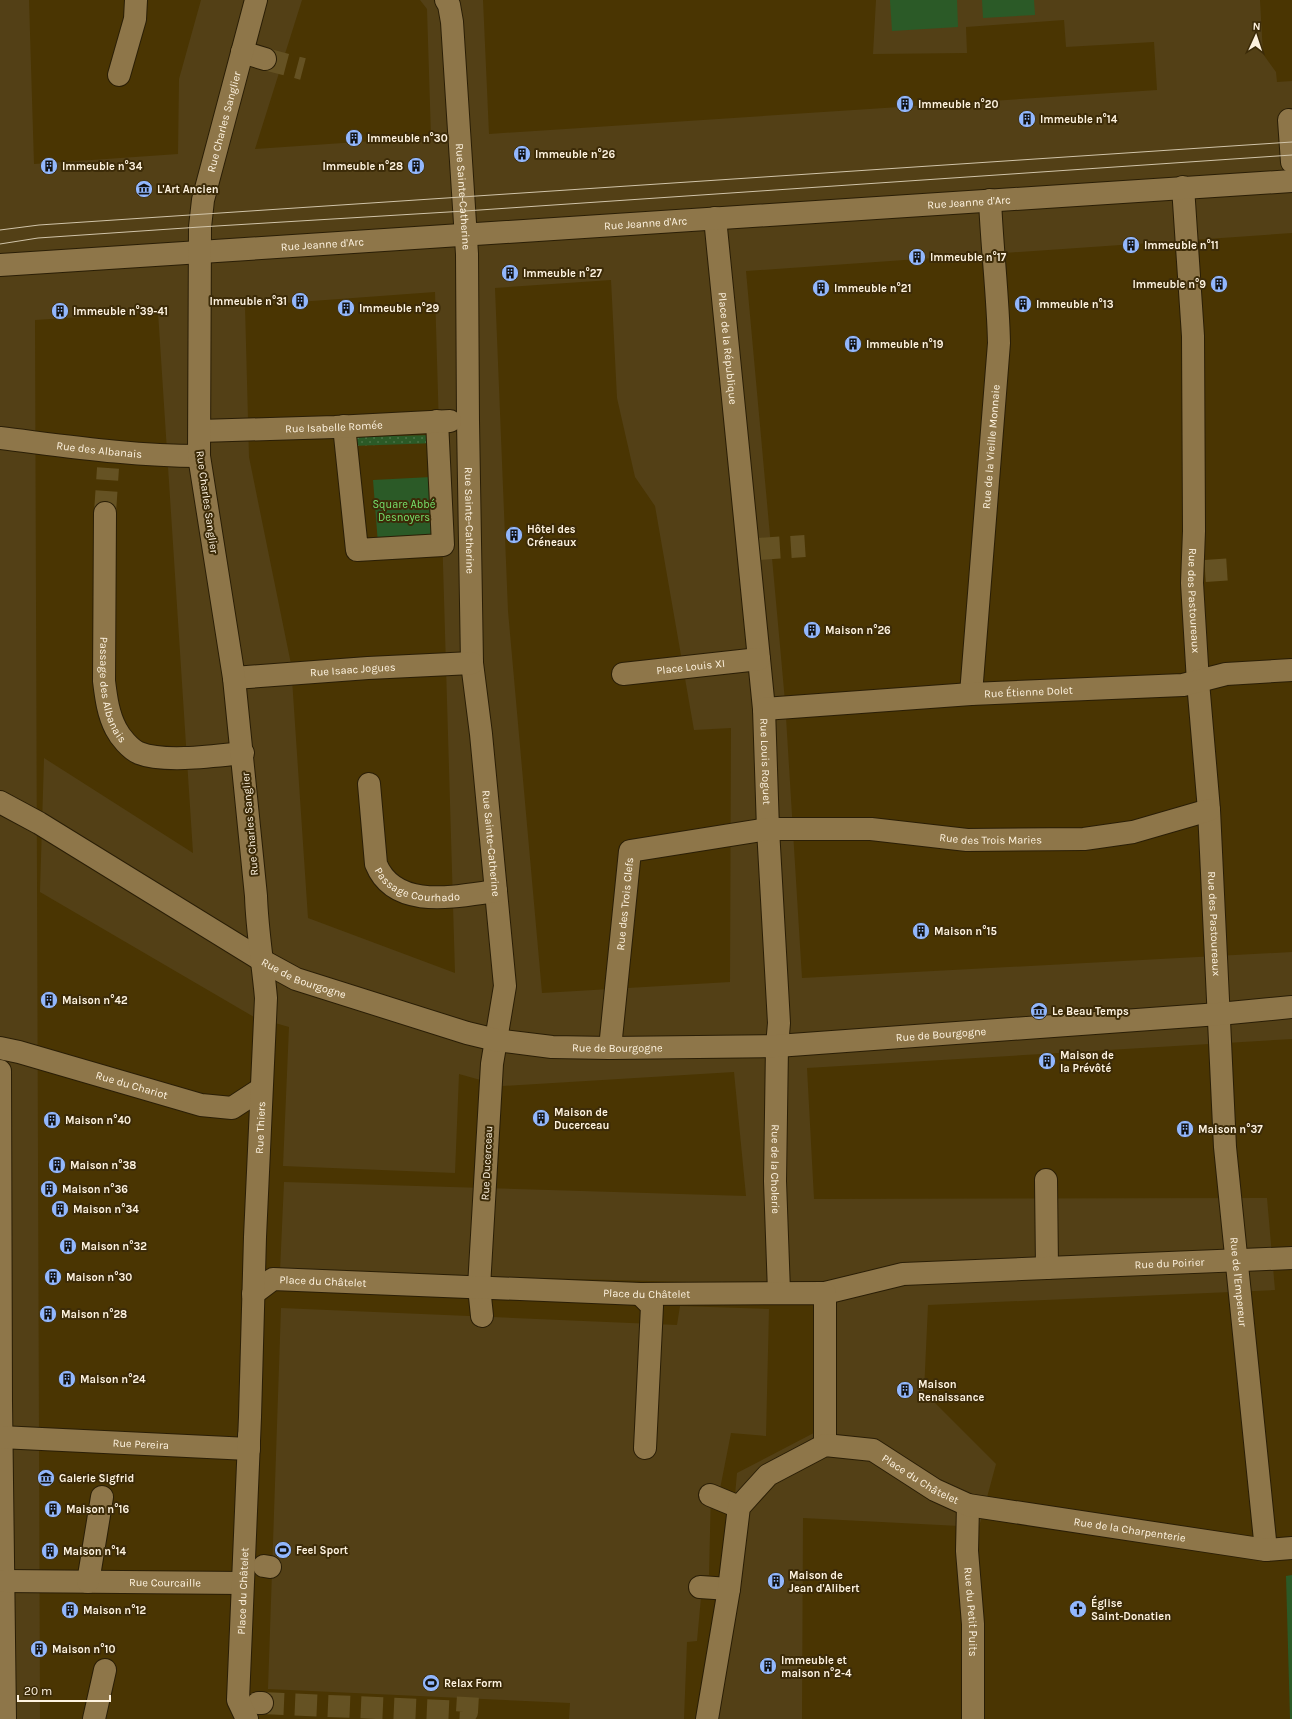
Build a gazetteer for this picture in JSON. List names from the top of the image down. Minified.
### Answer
{"streets":{"street":["Rue Charles Sanglier","Rue Sainte-Catherine","Rue Jeanne d'Arc","Place de la République","Rue Isabelle Romée","Rue de la Vieille Monnaie","Rue des Albanais","Rue des Pastoureaux","Place Louis XI","Rue Isaac Jogues","Passage des Albanais","Rue Étienne Dolet","Rue Louis Roguet","Rue des Trois Maries","Passage Courhado","Rue des Trois Clefs","Rue de Bourgogne","Rue du Chariot","Rue Thiers","Rue Ducerceau","Rue de la Cholerie","Rue du Poirier","Place du Châtelet","Rue de l'Empereur","Rue Pereira","Rue de la Charpenterie","Rue Courcaille","Rue du Petit Puits"]},"crossings":[["Rue Charles Sanglier","Rue Jeanne d'Arc"],["Rue Charles Sanglier","Rue Isabelle Romée"],["Rue Charles Sanglier","Rue des Albanais"],["Rue Charles Sanglier","Rue Isaac Jogues"],["Rue Charles Sanglier","Passage des Albanais"],["Rue Charles Sanglier","Rue de Bourgogne"],["Rue Charles Sanglier","Rue Thiers"],["Rue Sainte-Catherine","Rue Jeanne d'Arc"],["Rue Sainte-Catherine","Rue Isabelle Romée"],["Rue Sainte-Catherine","Rue Isaac Jogues"],["Rue Sainte-Catherine","Passage Courhado"],["Rue Sainte-Catherine","Rue de Bourgogne"],["Rue Sainte-Catherine","Rue Ducerceau"],["Rue Jeanne d'Arc","Place de la République"],["Rue Jeanne d'Arc","Rue de la Vieille Monnaie"],["Rue Jeanne d'Arc","Rue des Pastoureaux"],["Place de la République","Rue Louis Roguet"],["Rue de la Vieille Monnaie","Rue Étienne Dolet"],["Rue des Pastoureaux","Rue Étienne Dolet"],["Rue des Pastoureaux","Rue des Trois Maries"],["Rue des Pastoureaux","Rue de Bourgogne"],["Rue des Pastoureaux","Rue de l'Empereur"],["Place Louis XI","Rue Louis Roguet"],["Rue Étienne Dolet","Rue Louis Roguet"],["Rue Louis Roguet","Rue des Trois Maries"],["Rue Louis Roguet","Rue des Trois Clefs"],["Rue Louis Roguet","Rue de Bourgogne"],["Rue Louis Roguet","Rue de la Cholerie"],["Rue des Trois Maries","Rue des Trois Clefs"],["Rue des Trois Clefs","Rue de Bourgogne"],["Rue de Bourgogne","Rue Thiers"],["Rue de Bourgogne","Rue Ducerceau"],["Rue de Bourgogne","Rue de la Cholerie"],["Rue de Bourgogne","Rue de l'Empereur"],["Rue du Chariot","Rue Thiers"],["Rue Thiers","Place du Châtelet"],["Rue Ducerceau","Place du Châtelet"],["Rue de la Cholerie","Place du Châtelet"],["Rue du Poirier","Place du Châtelet"],["Rue du Poirier","Rue de l'Empereur"],["Place du Châtelet","Rue Pereira"],["Place du Châtelet","Rue de la Charpenterie"],["Place du Châtelet","Rue Courcaille"],["Place du Châtelet","Rue du Petit Puits"],["Rue de l'Empereur","Rue de la Charpenterie"],["Rue de la Charpenterie","Rue du Petit Puits"]],"parks":["Square Abbé Desnoyers"],"places":{"building":["Immeuble n°20","Immeuble n°14","Immeuble n°30","Immeuble n°26","Immeuble n°34","Immeuble n°28","Immeuble n°11","Immeuble n°17","Immeuble n°27","Immeuble n°9","Immeuble n°21","Immeuble n°31","Immeuble n°13","Immeuble n°29","Immeuble n°39-41","Immeuble n°19","Hôtel des Créneaux","Maison n°26","Maison n°15","Maison n°42","Maison de la Prévôté","Maison de Ducerceau","Maison n°40","Maison n°37","Maison n°38","Maison n°36","Maison n°34","Maison n°32","Maison n°30","Maison n°28","Maison n°24","Maison Renaissance","Maison n°16","Maison n°14","Maison de Jean d'Alibert","Maison n°12","Maison n°10","Immeuble et maison n°2-4"],"museum":["L'Art Ancien","Le Beau Temps","Galerie Sigfrid"],"sports":["Feel Sport","Relax Form"],"church":["Église Saint-Donatien"]},"scale_bar":"20 m","north":"top"}
